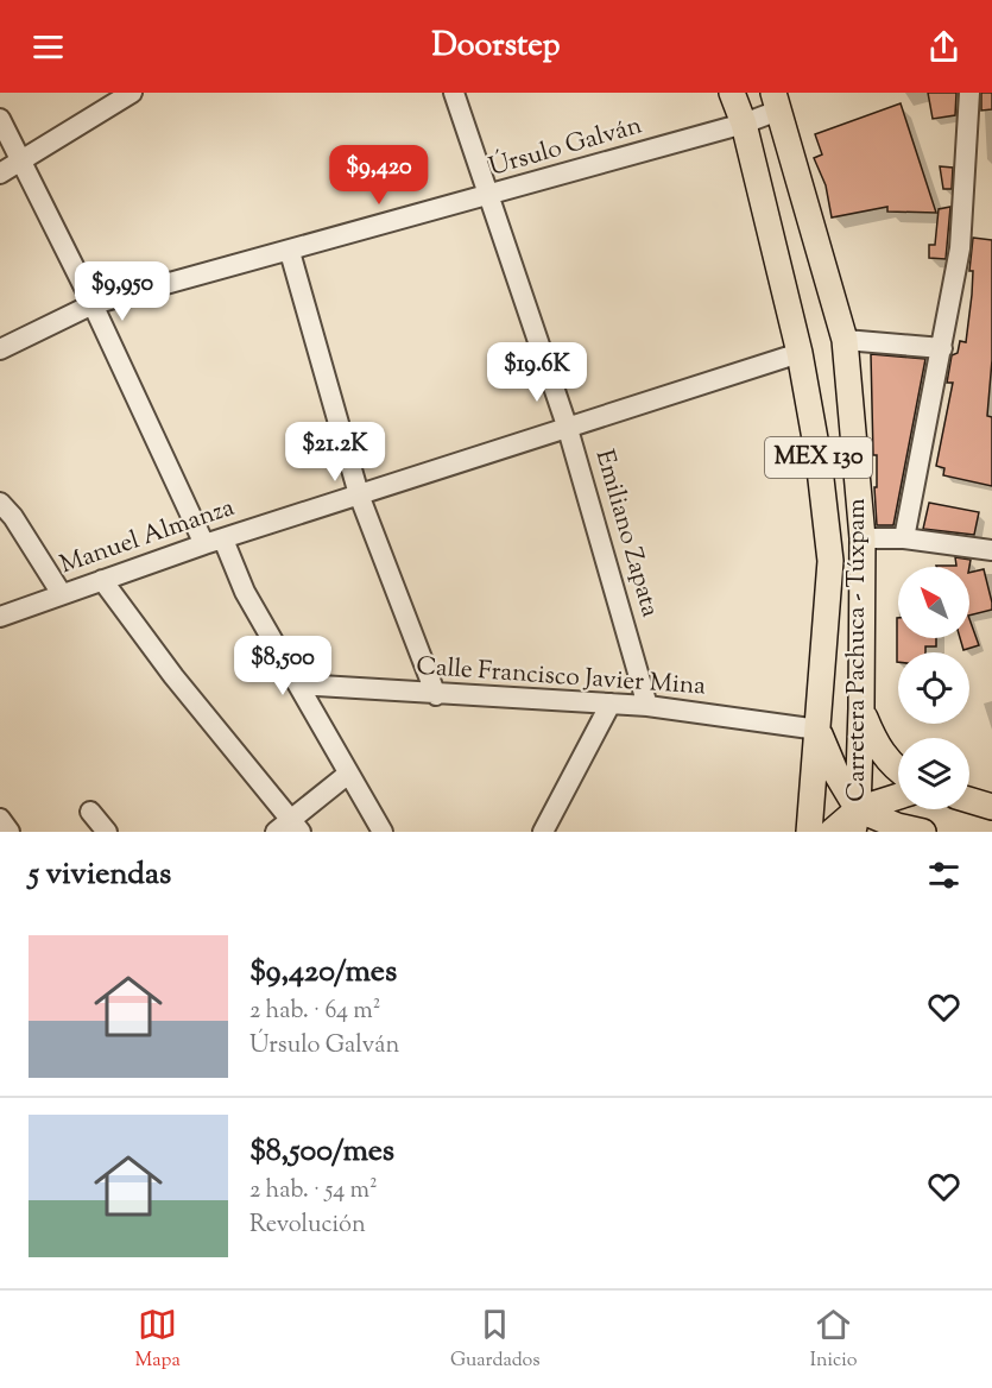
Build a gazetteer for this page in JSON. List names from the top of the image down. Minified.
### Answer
{"streets":{"main road":["MEX 130","Carretera Pachuca - Túxpam"],"street":["Úrsulo Galván","Emiliano Zapata","Manuel Almanza","Calle Francisco Javier Mina"]},"crossings":[["Úrsulo Galván","Emiliano Zapata"],["Úrsulo Galván","Carretera Pachuca - Túxpam"],["Emiliano Zapata","Manuel Almanza"],["Emiliano Zapata","Calle Francisco Javier Mina"],["Manuel Almanza","Carretera Pachuca - Túxpam"],["Carretera Pachuca - Túxpam","Calle Francisco Javier Mina"]],"north":"top left","page":{"header":"Doorstep","price":["$9,420","$9,950","$19.6K","$21.2K","$8,500"],"heading":"5 viviendas","list":[{"name":"$9,420/mes","note":"2 hab. · 64 m² · Úrsulo Galván"},{"name":"$8,500/mes","note":"2 hab. · 54 m² · Revolución"}],"tabs":["Mapa","Guardados","Inicio"]}}
